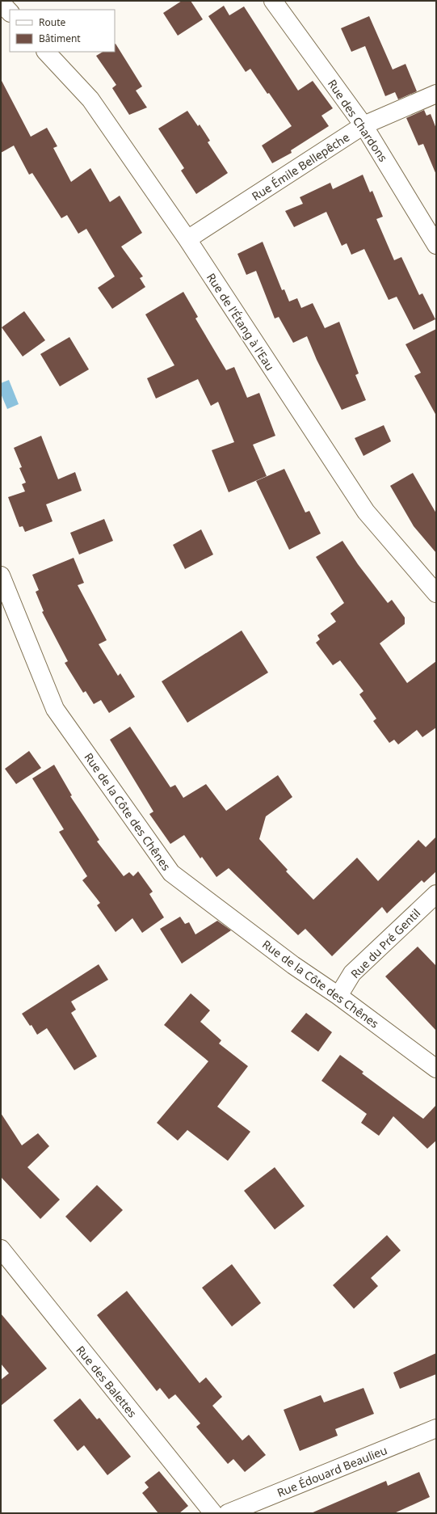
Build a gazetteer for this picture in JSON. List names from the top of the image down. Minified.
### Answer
{"streets":{"street":["Rue des Chardons","Rue Émile Bellepêche","Rue de l'Étang à l'Eau","Rue de la Côte des Chênes","Rue du Pré Gentil","Rue des Balettes","Rue Édouard Beaulieu"]},"crossings":[["Rue des Chardons","Rue Émile Bellepêche"],["Rue Émile Bellepêche","Rue de l'Étang à l'Eau"],["Rue de la Côte des Chênes","Rue du Pré Gentil"]],"legend":["Route","Bâtiment"]}
